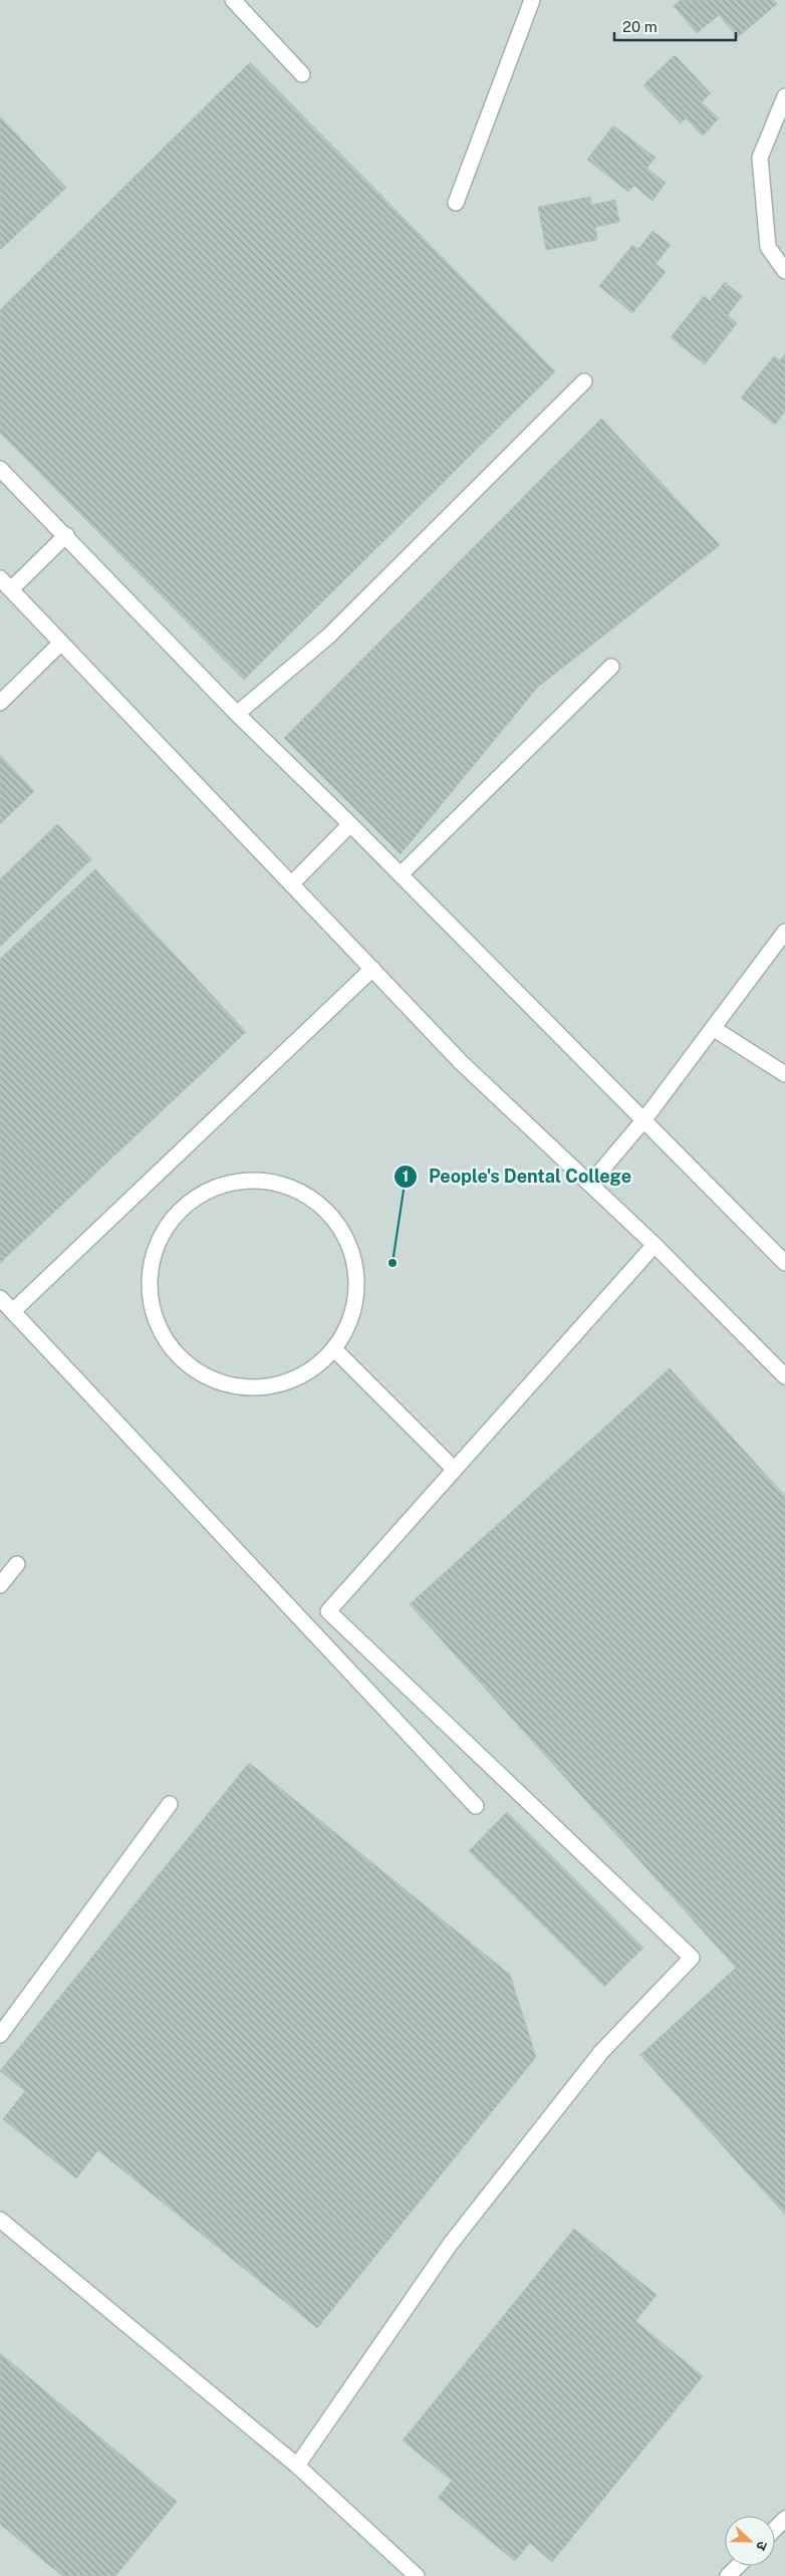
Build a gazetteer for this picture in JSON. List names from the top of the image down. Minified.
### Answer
{"places":["People's Dental College"],"scale_bar":"20 m","north":"right"}
